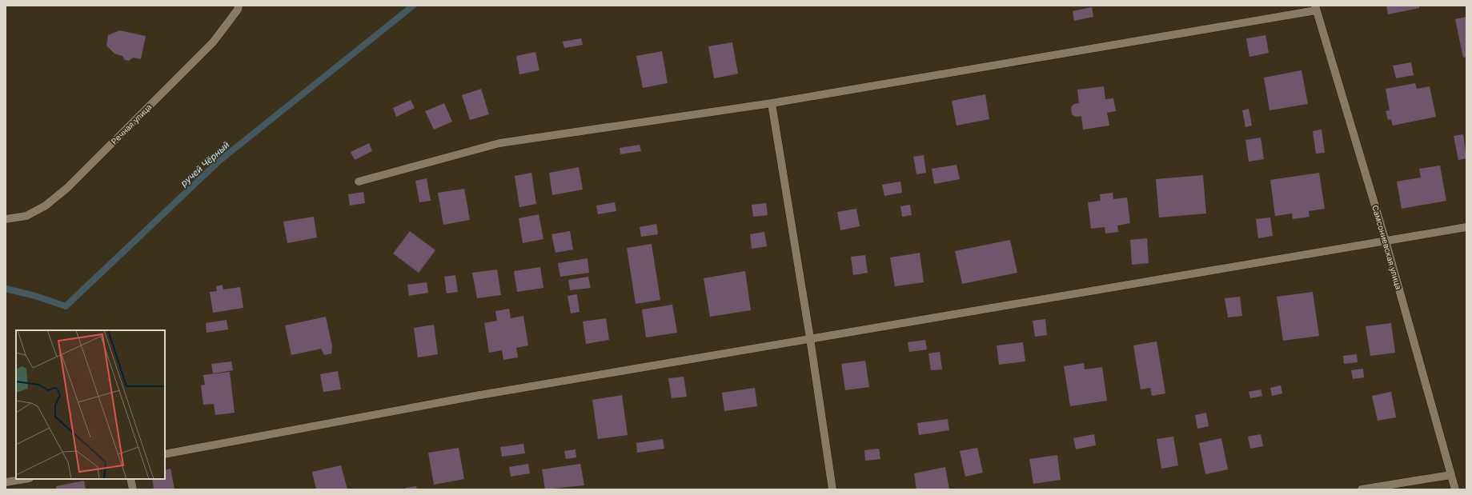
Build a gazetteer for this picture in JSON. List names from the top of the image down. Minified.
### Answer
{"streets":{"street":["Речная улица","Самсониевская улица"]},"water":["ручей Чёрный"]}
